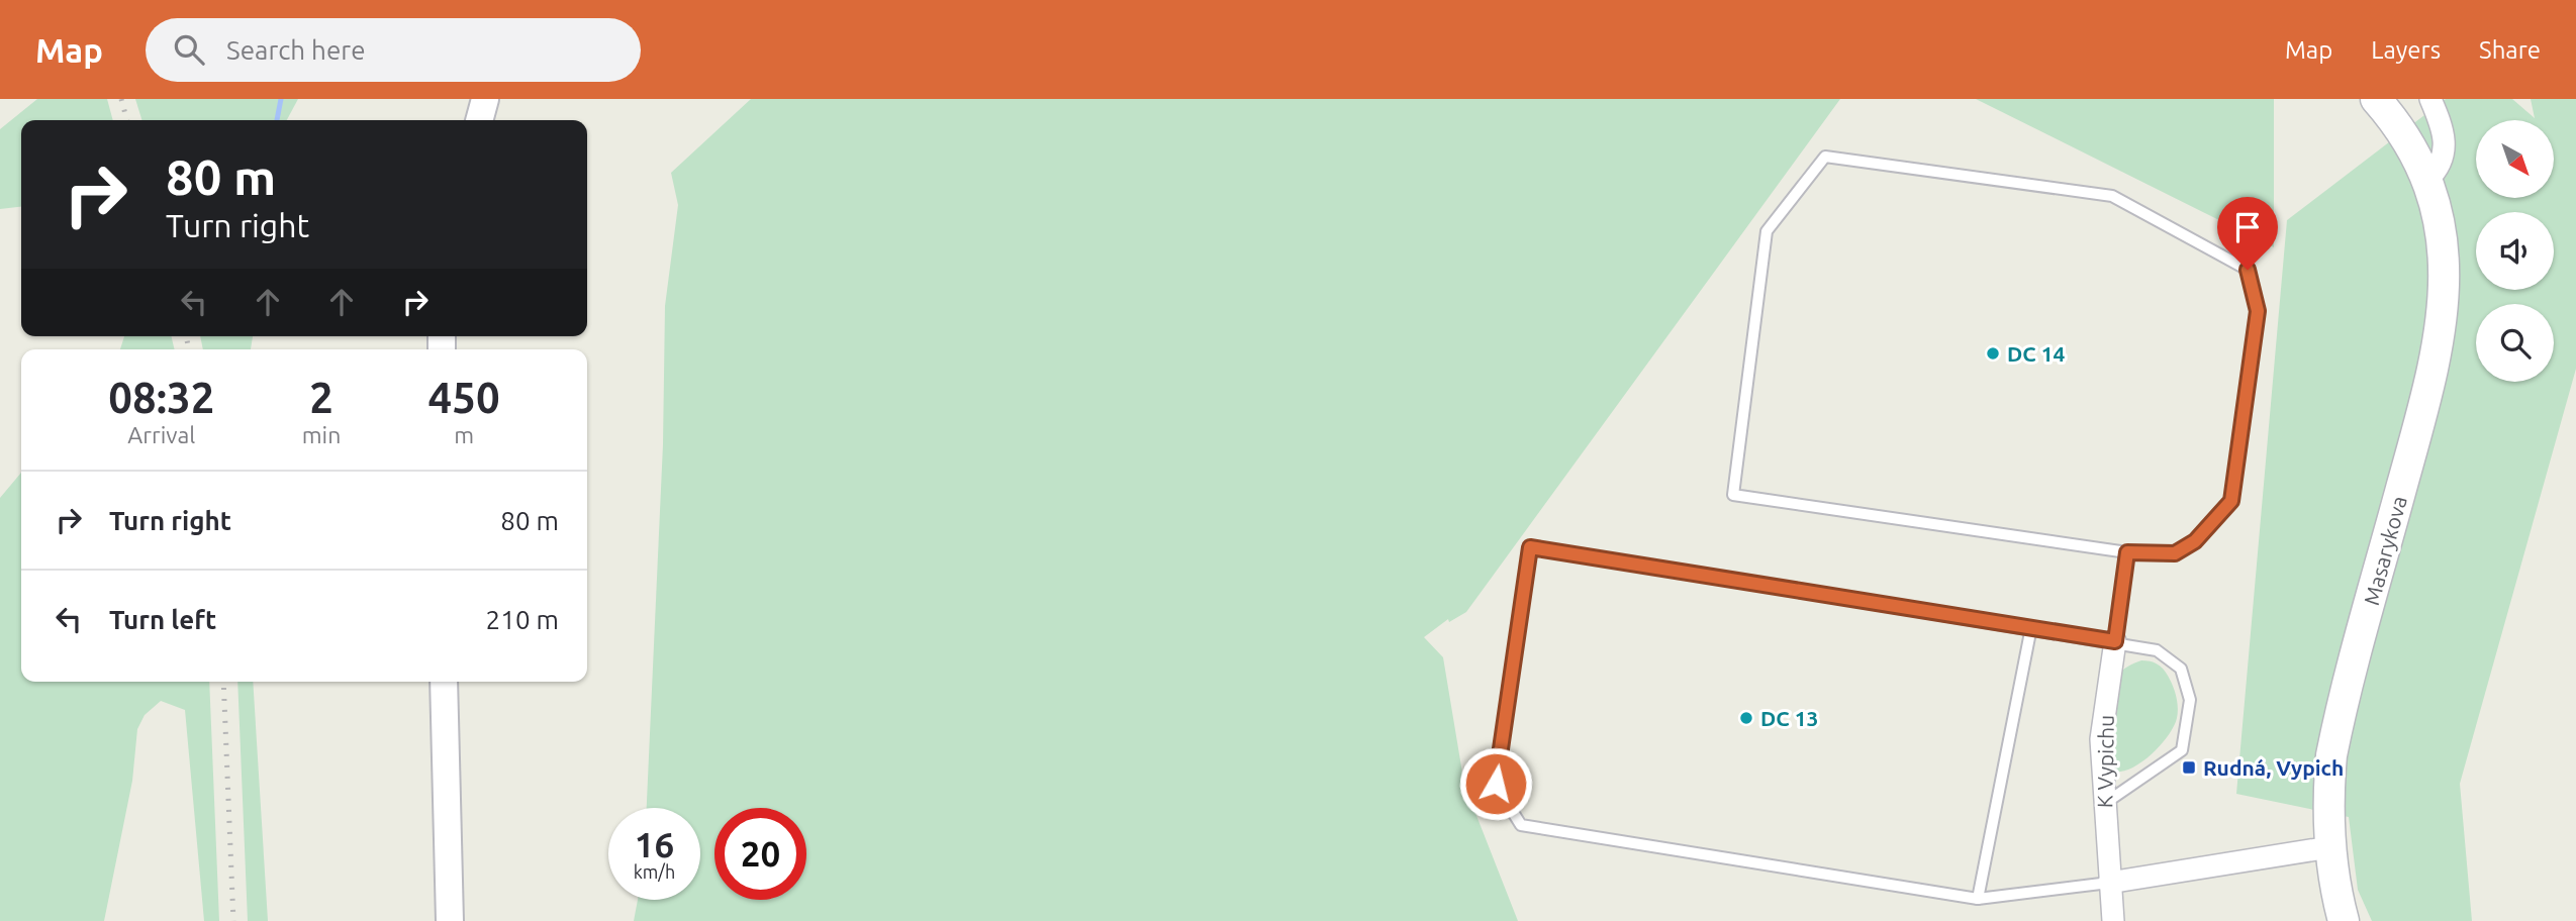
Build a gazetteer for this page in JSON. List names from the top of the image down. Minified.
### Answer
{"streets":{"main road":["Masarykova"],"street":["K Vypichu"]},"places":{"other":["DC 14","DC 13"],"transit":["Rudná, Vypich"]},"north":"bottom right","page":{"header":"Map","search":"Search here","nav":["Map","Layers","Share"],"turn":["80 m","Turn right"],"eta":["08:32","Arrival","2","min","450","m"],"list":[{"name":"Turn right","value":"80 m"},{"name":"Turn left","value":"210 m"}],"speed":"16 km/h","limit":"20"}}
